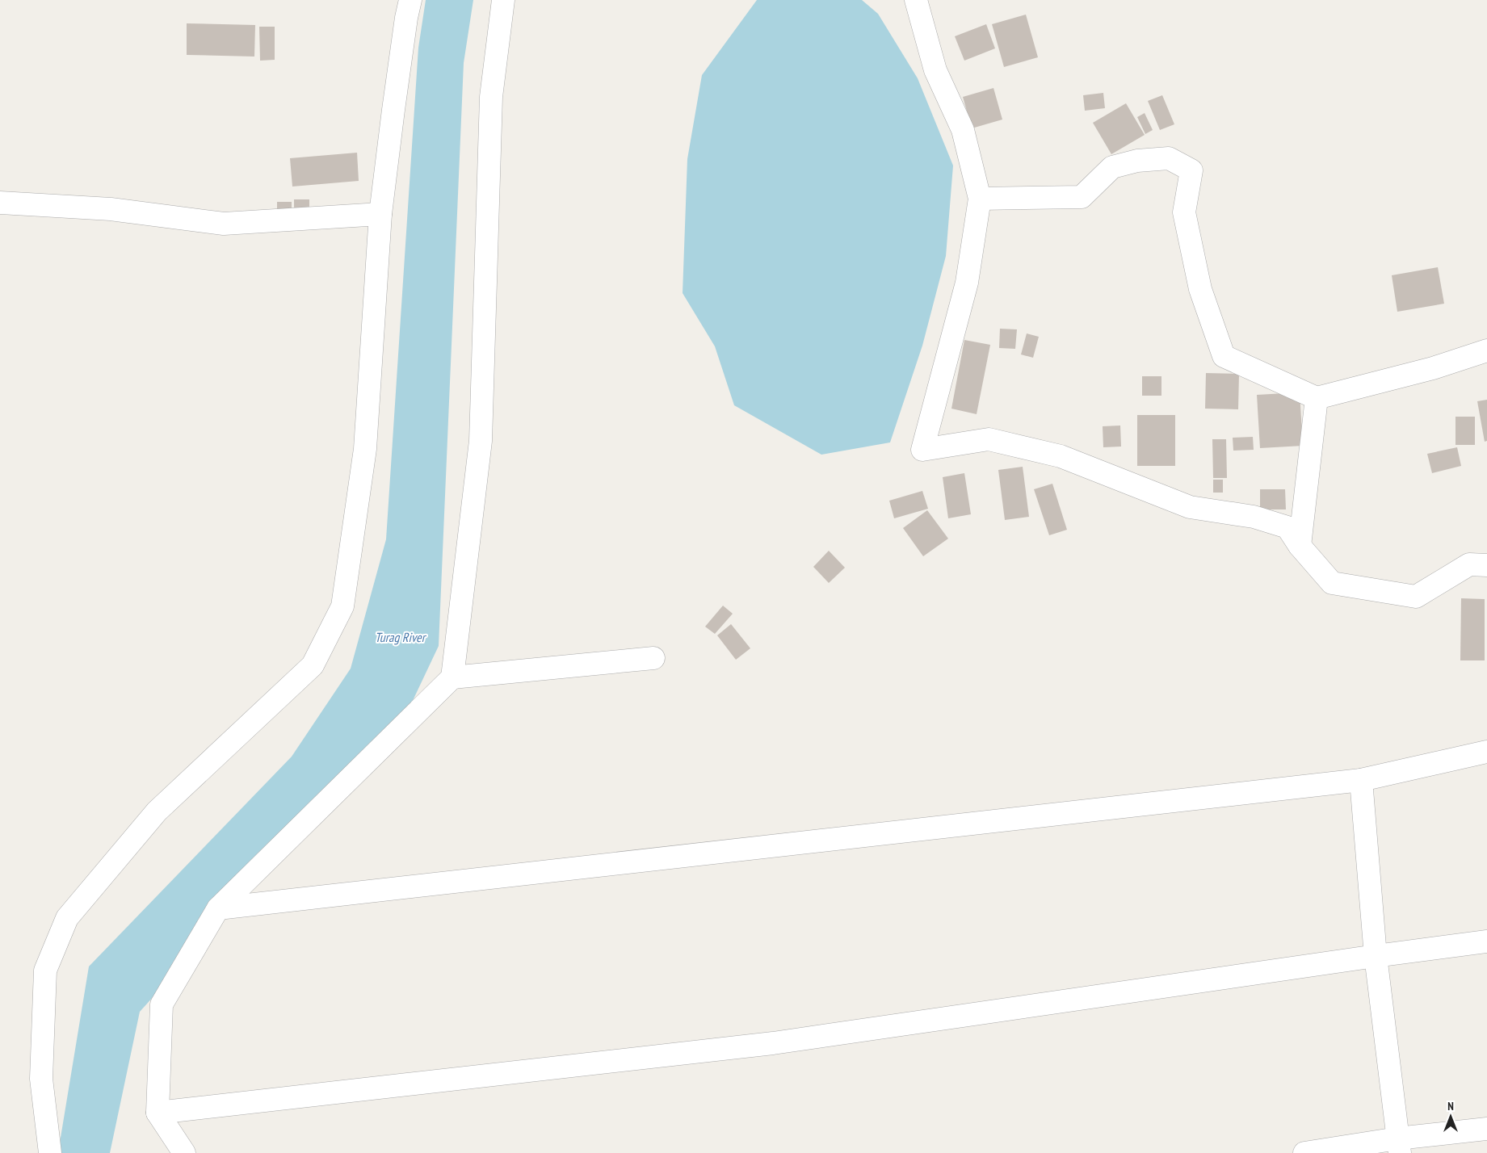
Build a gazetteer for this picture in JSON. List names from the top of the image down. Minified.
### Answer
{"water":["Turag River"],"north":"top"}
